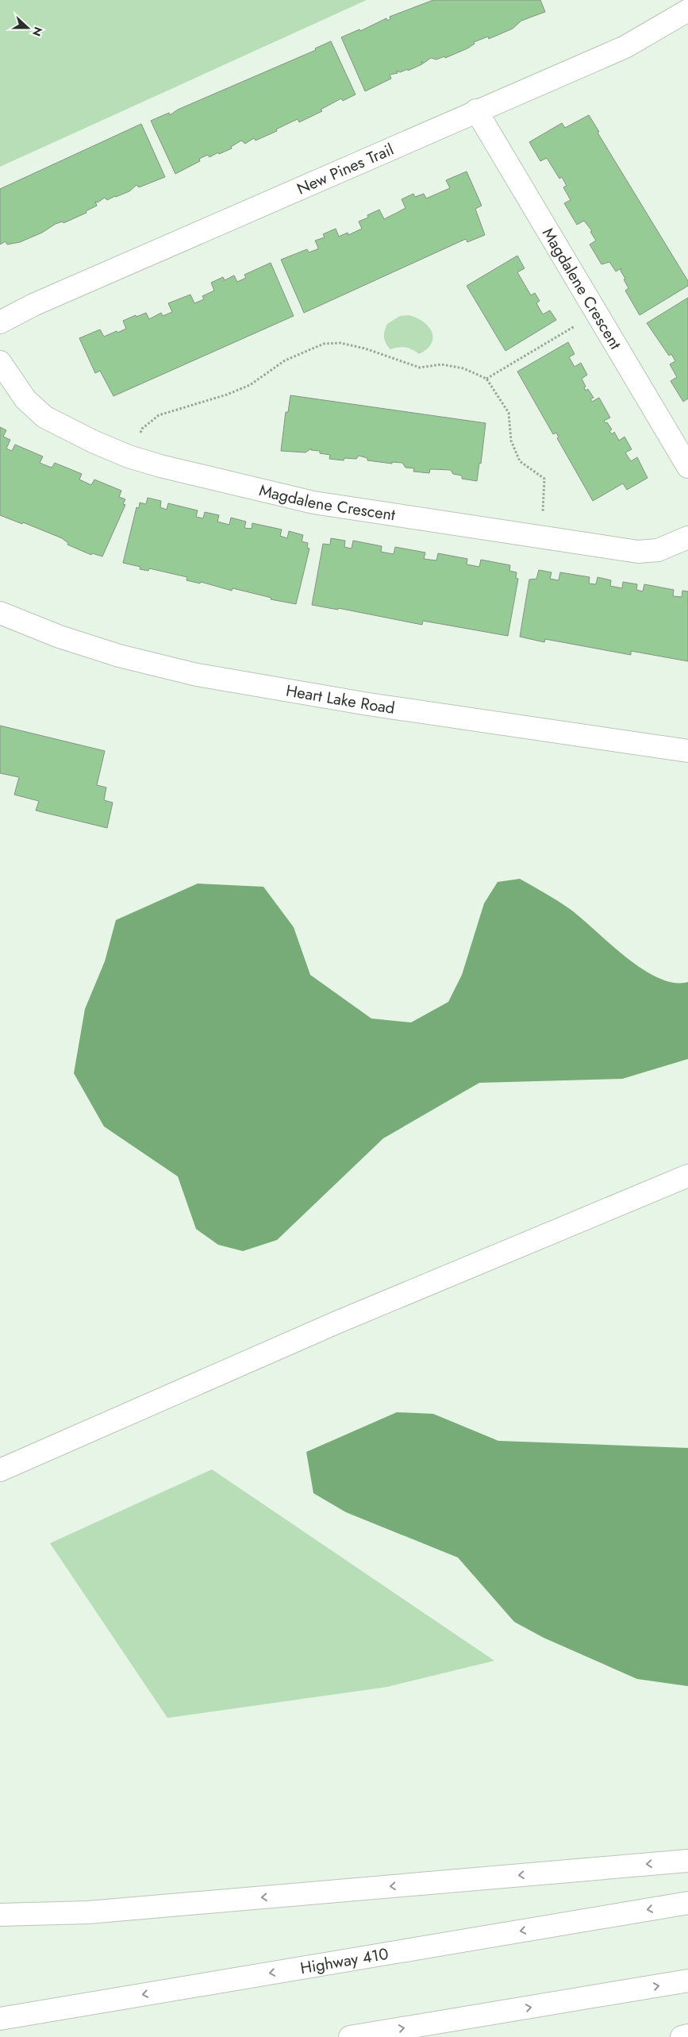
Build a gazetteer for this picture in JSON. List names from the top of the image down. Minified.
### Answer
{"streets":{"main road":["New Pines Trail","Magdalene Crescent","Heart Lake Road","Highway 410"]},"crossings":[["New Pines Trail","Magdalene Crescent"]],"north":"right"}
